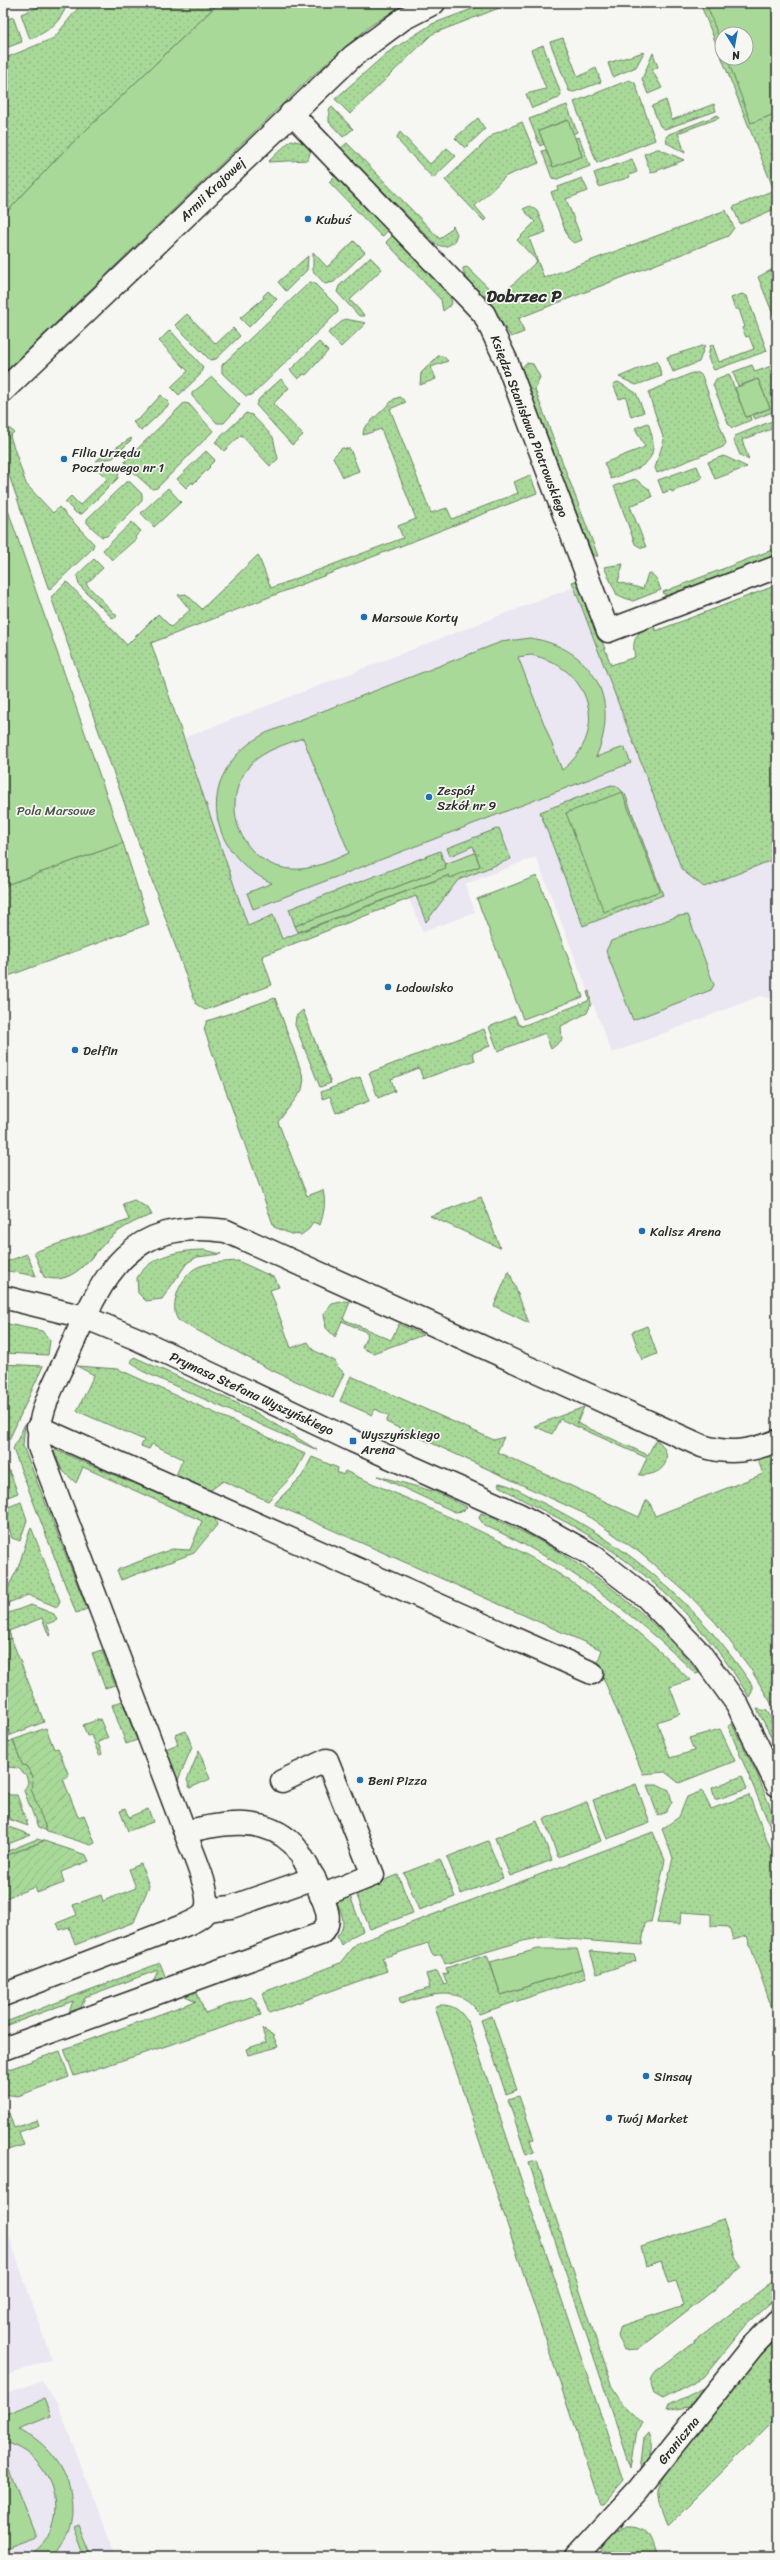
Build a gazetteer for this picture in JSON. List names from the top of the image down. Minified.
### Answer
{"streets":{"street":["Armii Krajowej","Księdza Stanisława Piotrowskiego","Prymasa Stefana Wyszyńskiego","Graniczna"]},"crossings":[["Armii Krajowej","Księdza Stanisława Piotrowskiego"]],"districts":["Dobrzec P"],"parks":["Pola Marsowe"],"places":{"other":["Kubuś","Filia Urzędu Pocztowego nr 1","Marsowe Korty","Zespół Szkół nr 9","Lodowisko","Delfin","Kalisz Arena","Beni Pizza","Sinsay","Twój Market"],"transit":["Wyszyńskiego Arena"]},"north":"bottom"}
